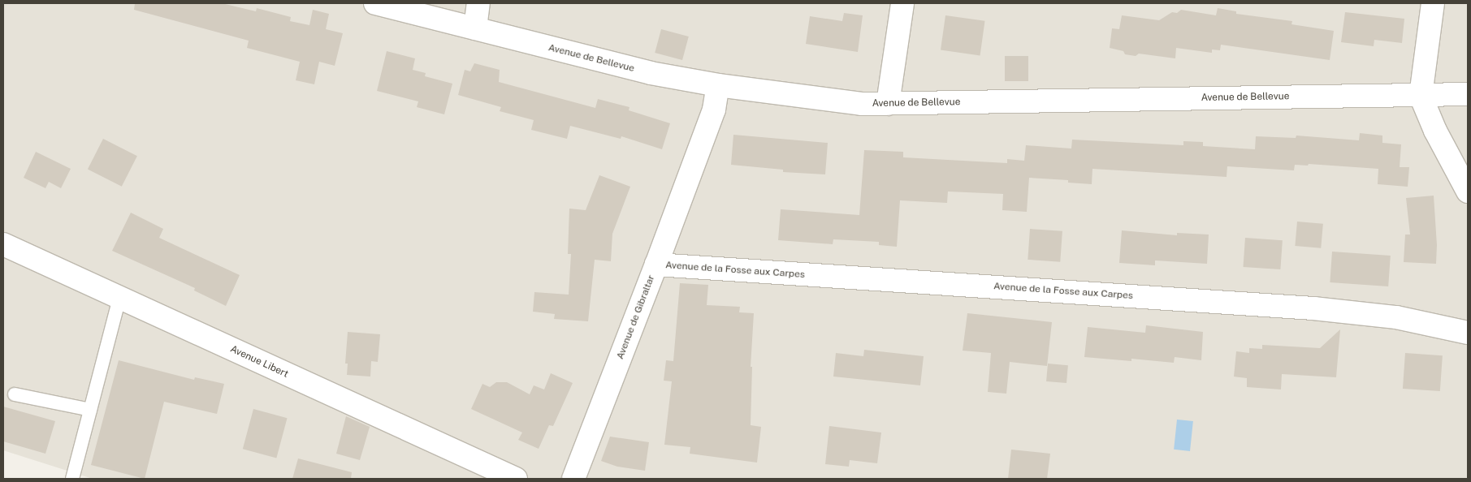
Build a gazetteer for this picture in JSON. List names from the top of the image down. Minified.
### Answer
{"streets":{"street":["Avenue de Bellevue","Avenue de la Fosse aux Carpes","Avenue de Gibraltar","Avenue Libert"]},"crossings":[["Avenue de Bellevue","Avenue de Gibraltar"],["Avenue de la Fosse aux Carpes","Avenue de Gibraltar"]]}
